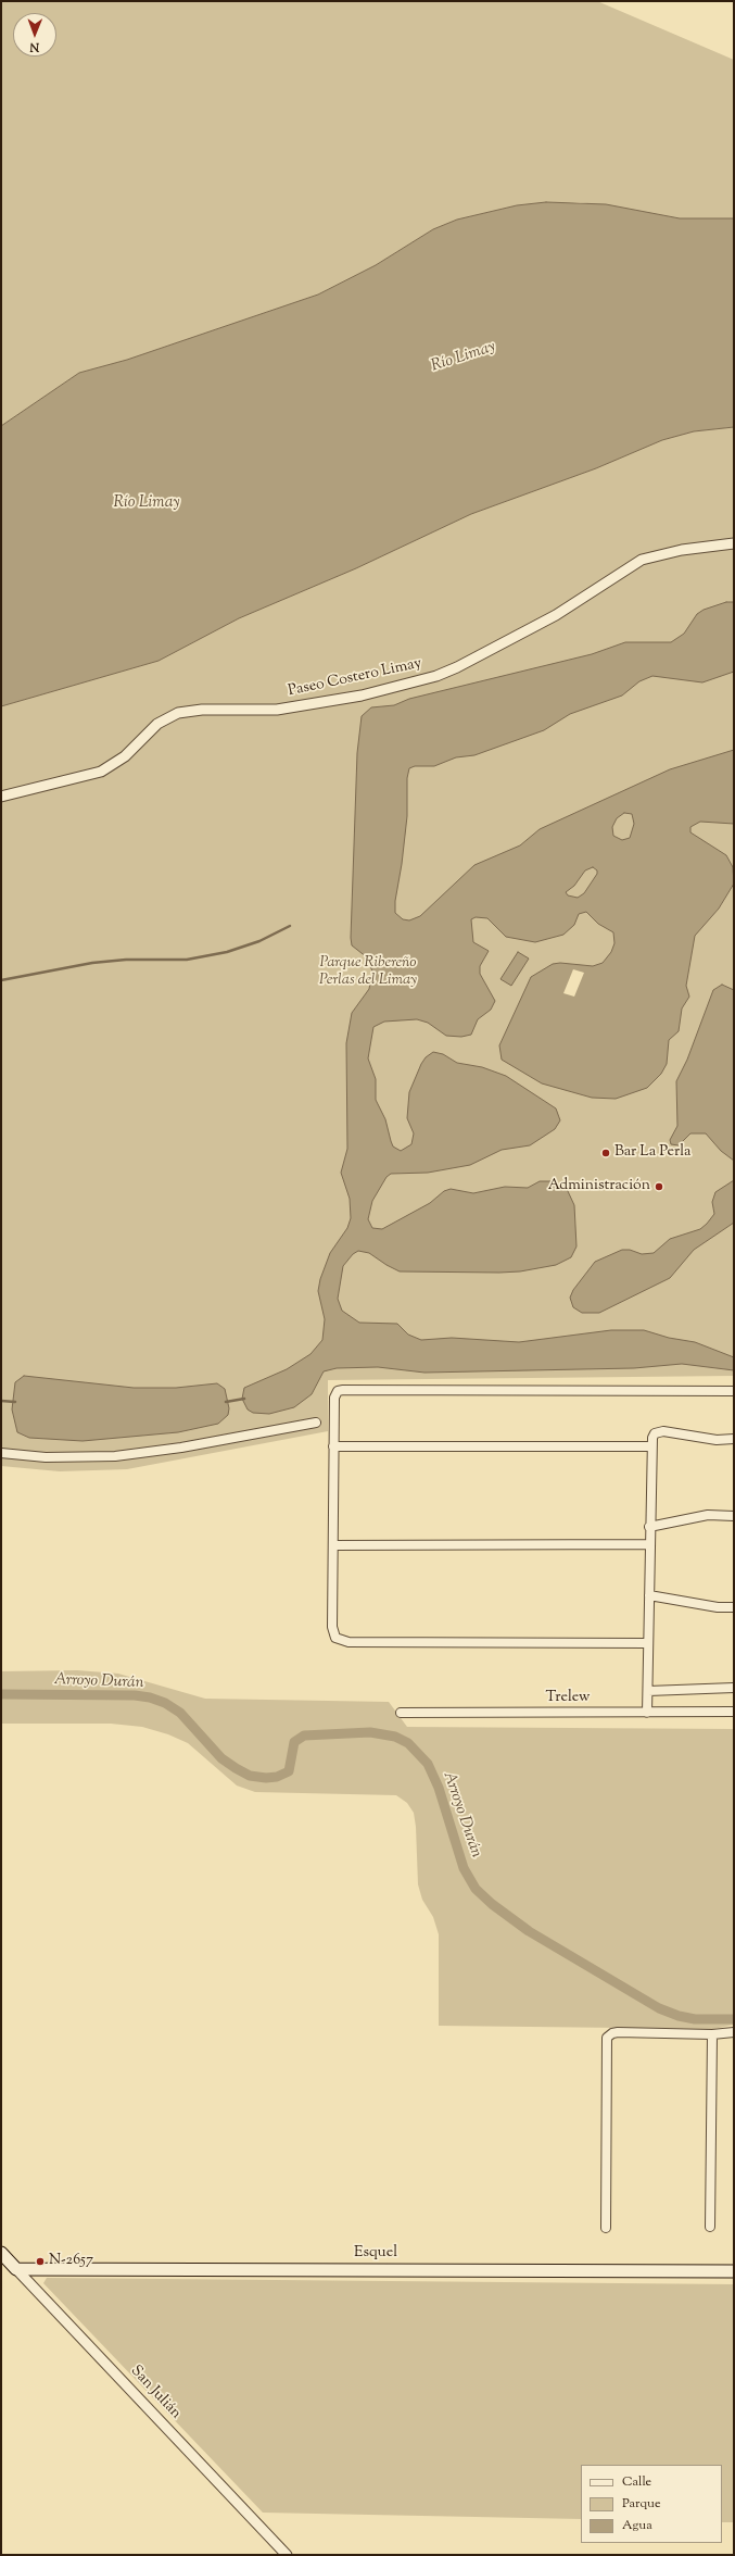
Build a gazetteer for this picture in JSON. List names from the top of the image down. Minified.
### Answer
{"streets":{"main road":["Esquel","San Julián"],"street":["Paseo Costero Limay","Trelew"]},"crossings":[["Esquel","San Julián"]],"water":["Río Limay","Arroyo Durán"],"parks":["Parque Ribereño Perlas del Limay"],"places":["Bar La Perla","Administración","N-2657"],"legend":["Calle","Parque","Agua"],"north":"bottom"}
